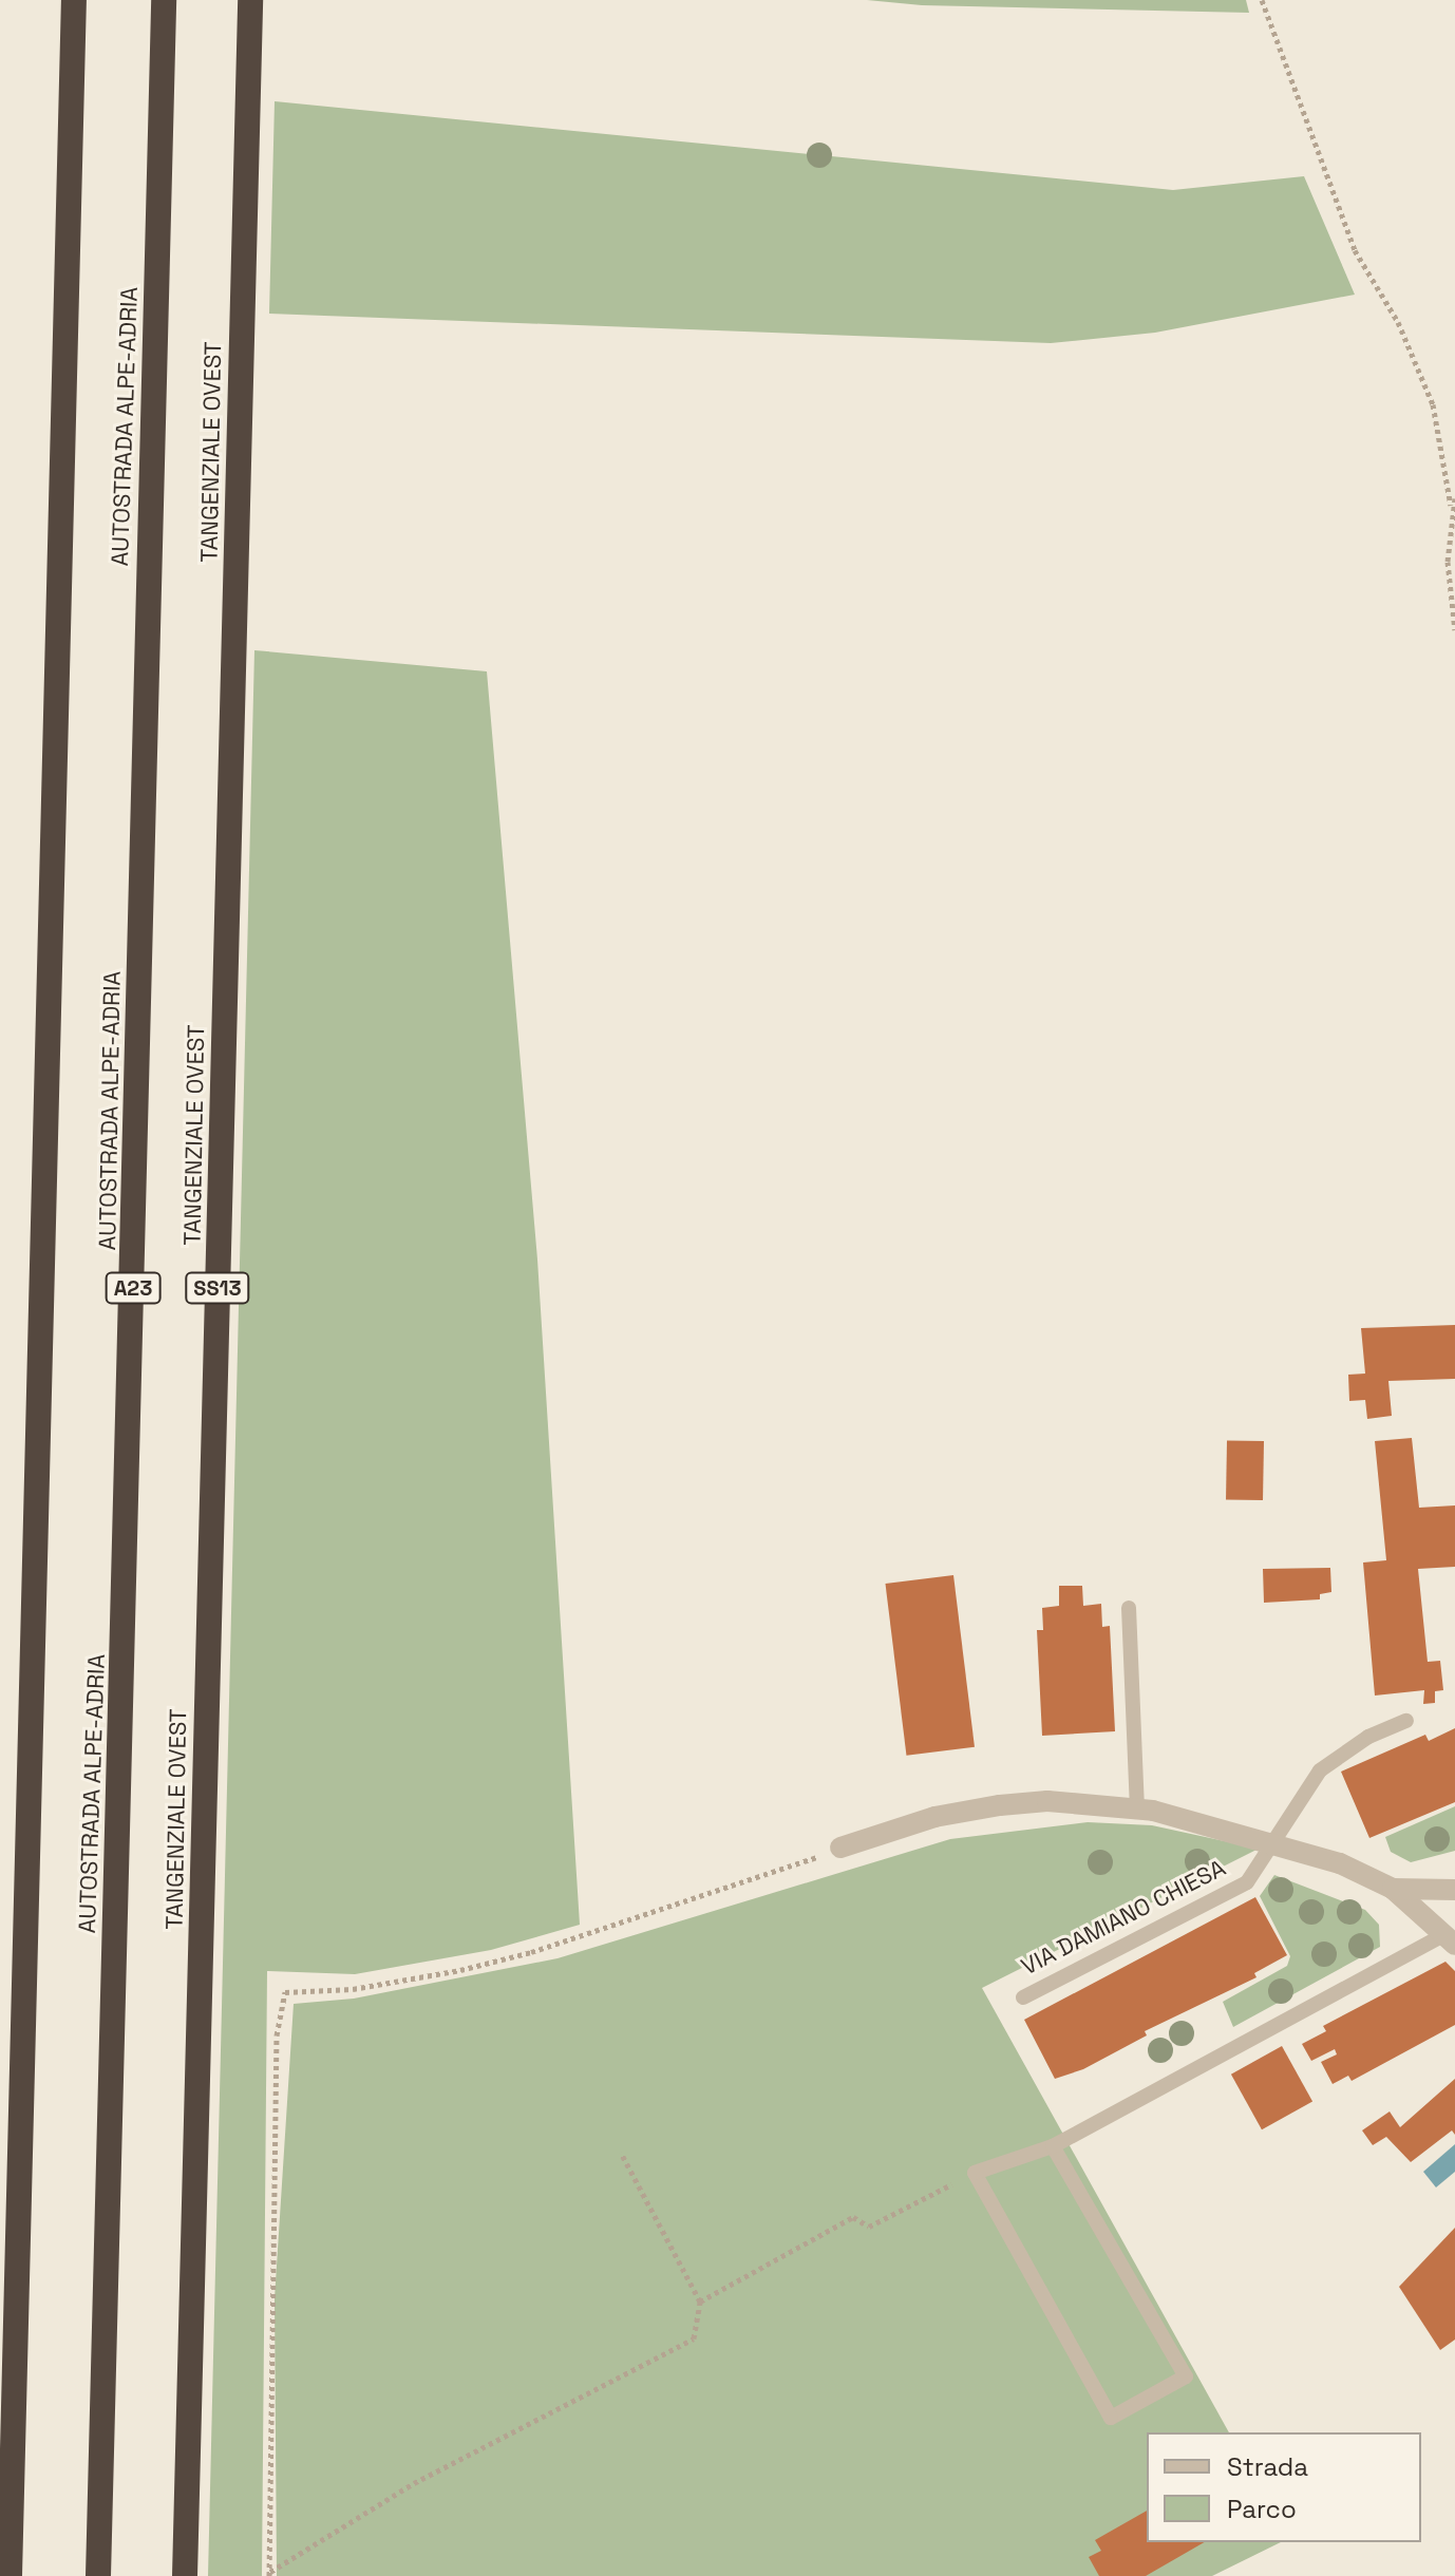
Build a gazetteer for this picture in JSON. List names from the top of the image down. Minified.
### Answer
{"streets":{"highway":["AUTOSTRADA ALPE-ADRIA","TANGENZIALE OVEST","A23","SS13"],"street":["VIA DAMIANO CHIESA"]},"legend":["Strada","Parco"]}
